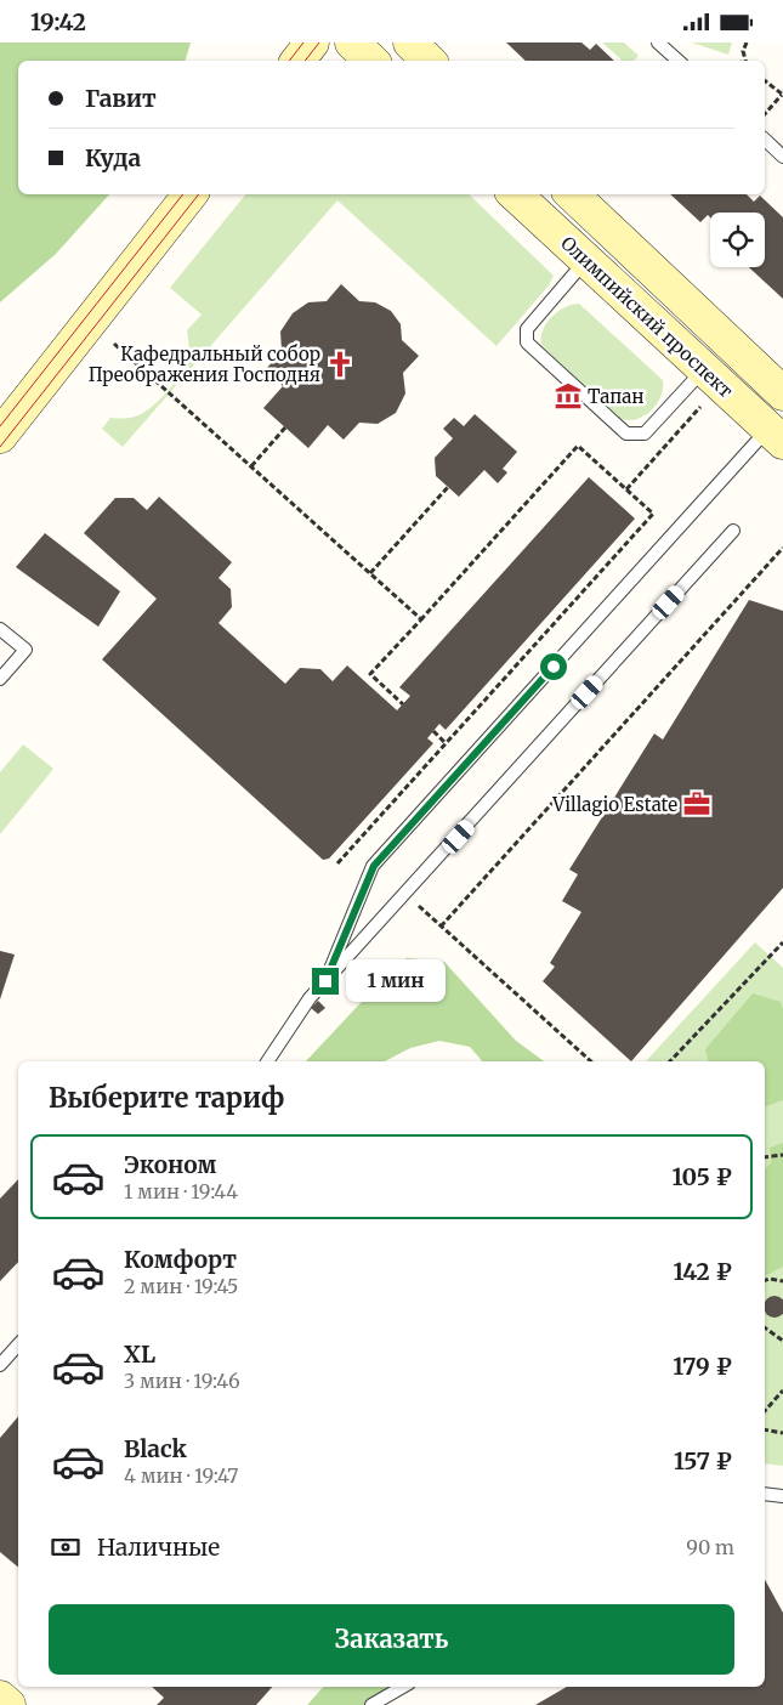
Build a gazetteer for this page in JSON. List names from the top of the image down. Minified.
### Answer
{"streets":{"main road":["Олимпийский проспект"]},"places":{"church":["Кафедральный собор Преображения Господня"],"museum":["Тапан"],"office":["Villagio Estate"]},"page":{"status":"19:42","banner":["Гавит","Куда"],"bubble":"1 мин","heading":"Выберите тариф","list":[{"name":"Эконом","note":"1 мин · 19:44","value":"105 ₽"},{"name":"Комфорт","note":"2 мин · 19:45","value":"142 ₽"},{"name":"XL","note":"3 мин · 19:46","value":"179 ₽"},{"name":"Black","note":"4 мин · 19:47","value":"157 ₽"}],"pay":["Наличные","90 m"],"buttons":"Заказать"}}
